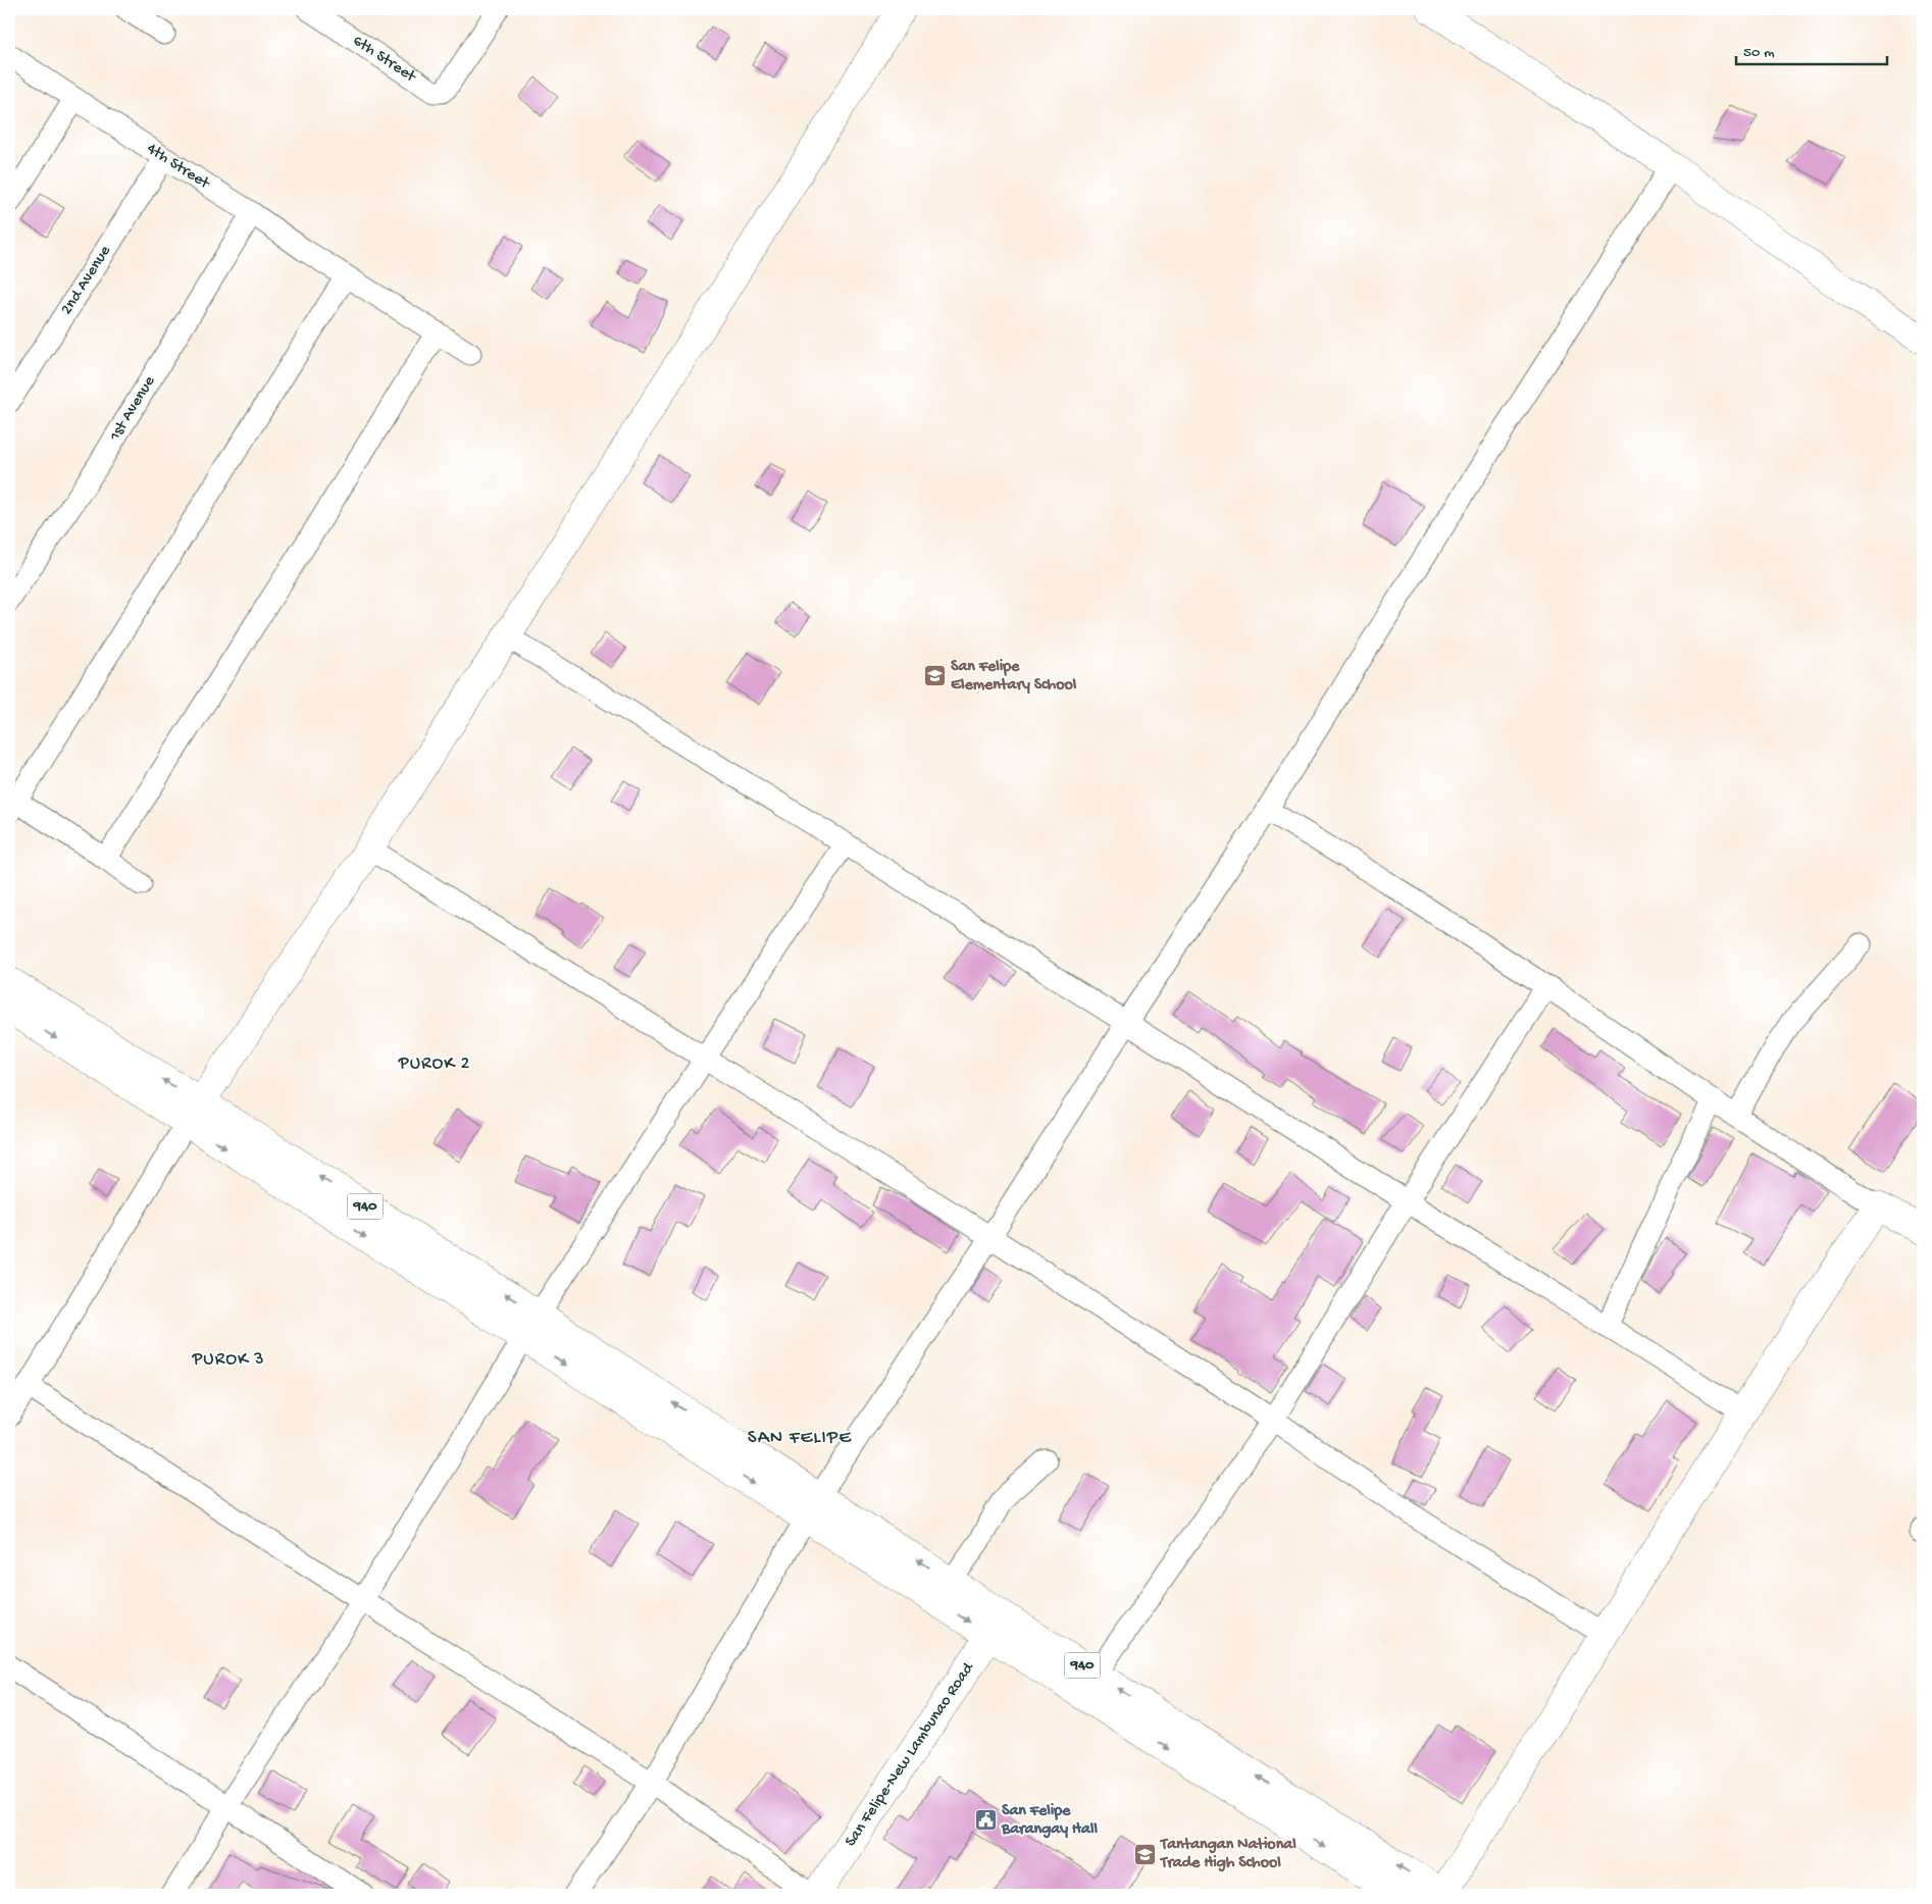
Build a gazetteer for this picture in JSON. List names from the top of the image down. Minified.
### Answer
{"streets":{"main road":["940","San Felipe-New Lambunao Road"],"street":["6th Street","4th Street","2nd Avenue","1st Avenue"]},"crossings":[["4th Street","2nd Avenue"],["4th Street","1st Avenue"],["940","San Felipe-New Lambunao Road"]],"districts":["PUROK 2","PUROK 3","SAN FELIPE"],"places":{"school or university":["San Felipe Elementary School","Tantangan National Trade High School"],"public building":["San Felipe Barangay Hall"]},"scale_bar":"50 m"}
